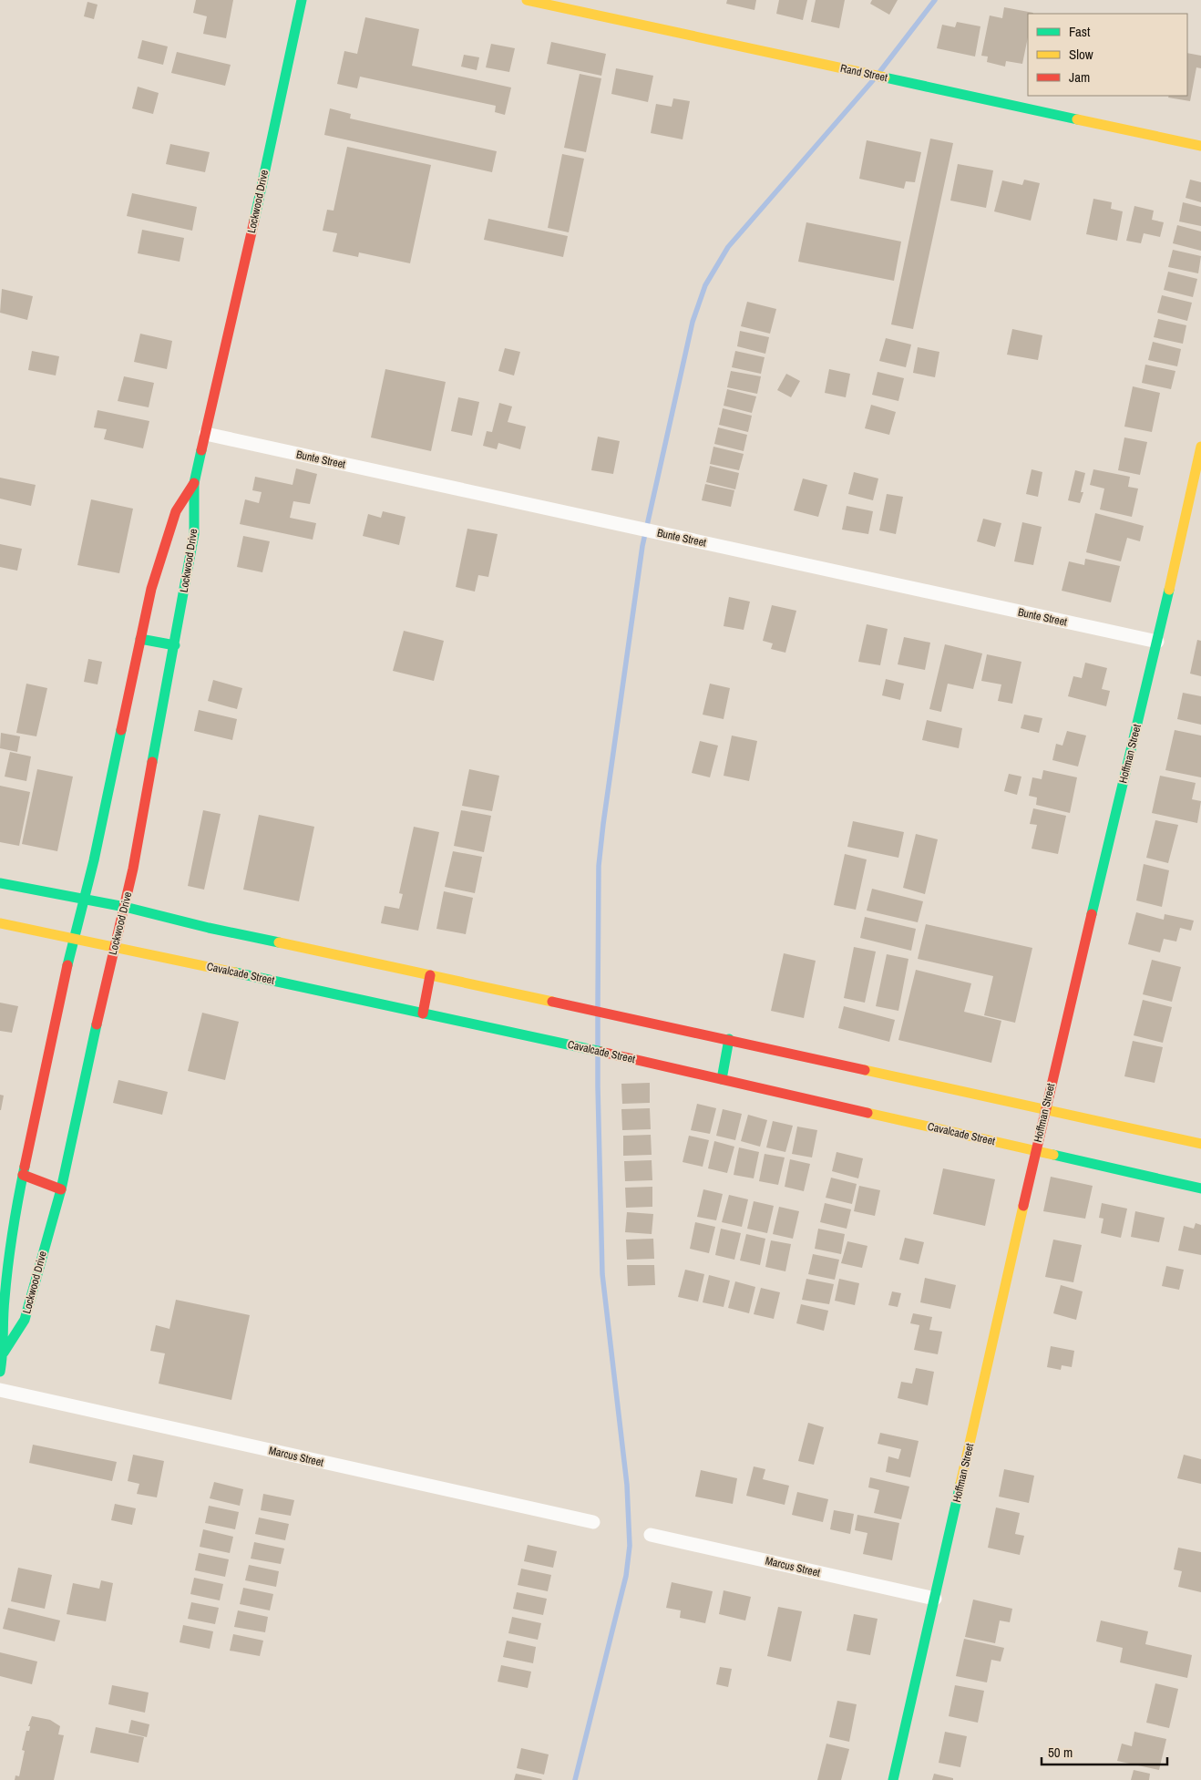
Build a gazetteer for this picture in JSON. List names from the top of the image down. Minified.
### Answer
{"streets":{"main road":["Rand Street","Lockwood Drive","Hoffman Street","Cavalcade Street"],"street":["Bunte Street","Marcus Street"]},"crossings":[["Lockwood Drive","Bunte Street"],["Lockwood Drive","Cavalcade Street"],["Bunte Street","Hoffman Street"],["Hoffman Street","Cavalcade Street"],["Hoffman Street","Marcus Street"]],"legend":["Fast","Slow","Jam"],"scale_bar":"50 m"}
